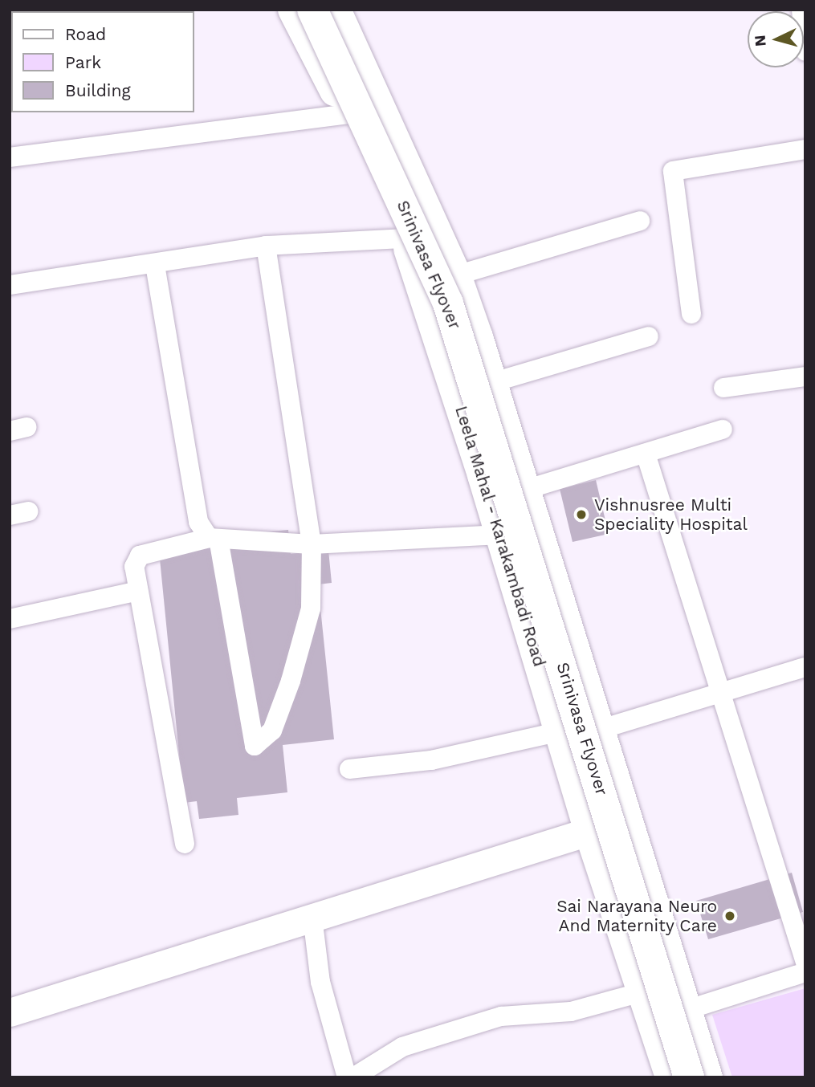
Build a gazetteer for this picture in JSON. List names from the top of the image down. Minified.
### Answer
{"streets":{"main road":["Srinivasa Flyover","Leela Mahal - Karakambadi Road"]},"places":["Vishnusree Multi Speciality Hospital","Sai Narayana Neuro And Maternity Care"],"legend":["Road","Park","Building"],"north":"left"}
